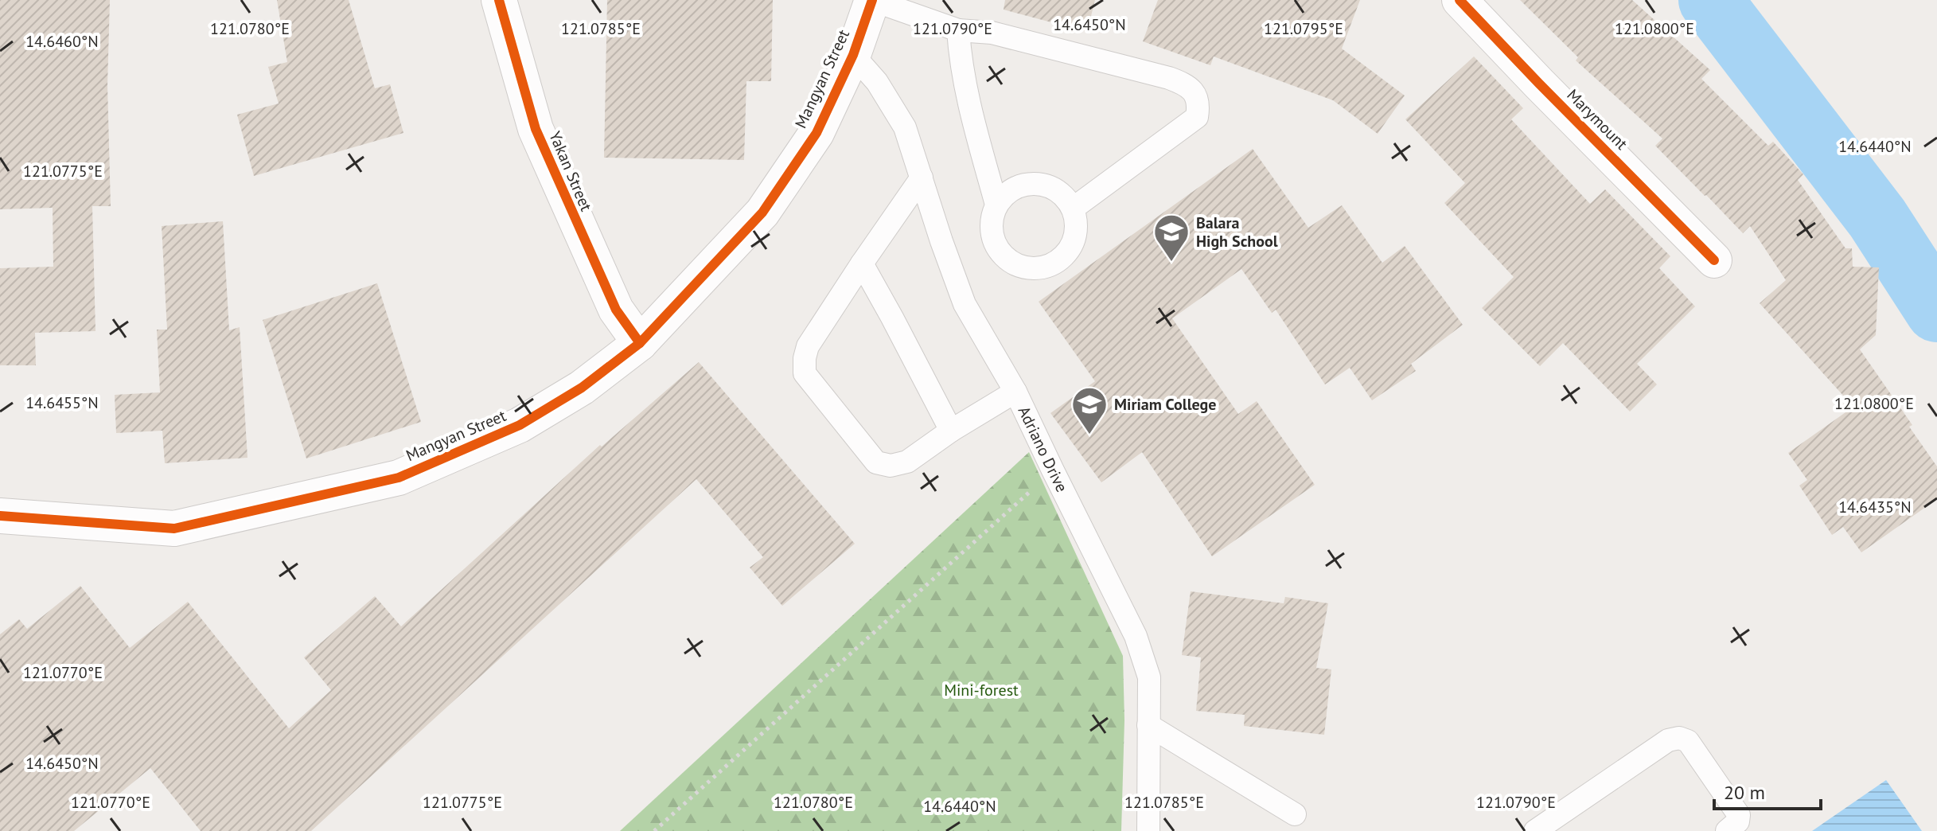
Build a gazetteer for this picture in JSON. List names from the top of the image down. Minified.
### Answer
{"streets":{"street":["Mangyan Street","Marymount","Yakan Street"],"lane":["Adriano Drive"]},"crossings":[["Mangyan Street","Yakan Street"],["Mangyan Street","Adriano Drive"]],"parks":["Mini-forest"],"places":{"school or university":["Balara High School","Miriam College"]},"scale_bar":"20 m","coordinates":["14.6450°N","121.0780°E","121.0785°E","121.0790°E","121.0795°E","121.0800°E","14.6460°N","14.6440°N","121.0775°E","14.6455°N","14.6435°N","121.0770°E"]}
